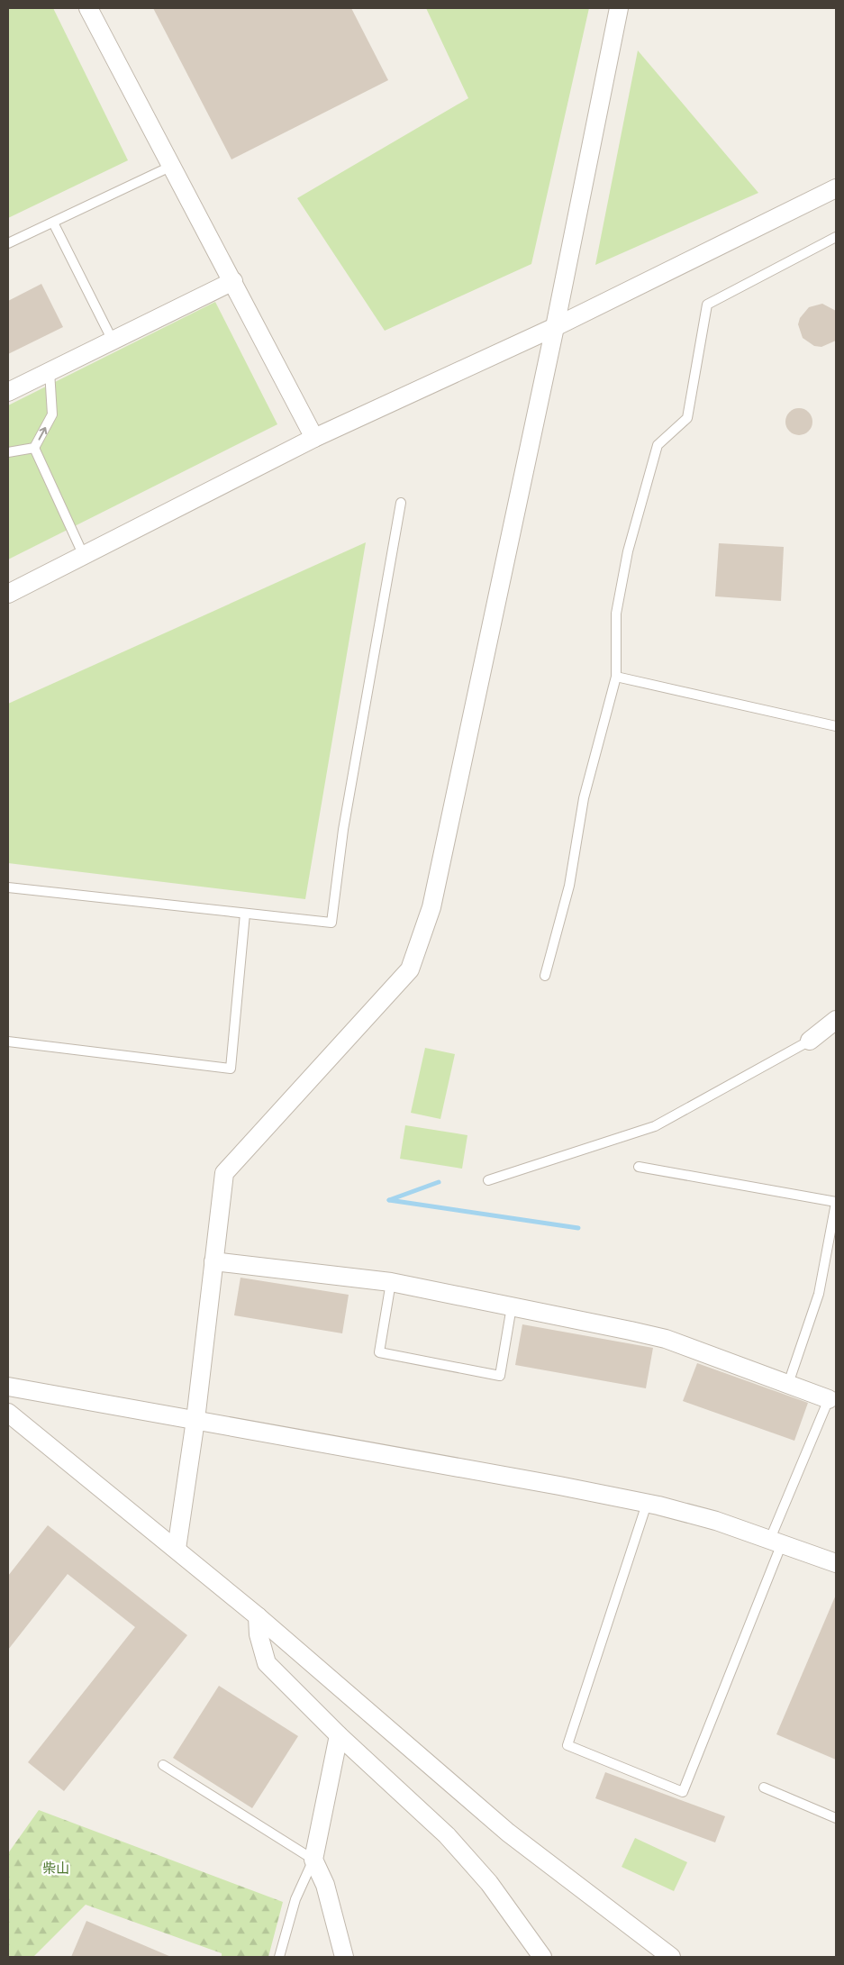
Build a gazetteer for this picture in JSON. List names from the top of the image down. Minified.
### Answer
{"parks":["柴山"]}
